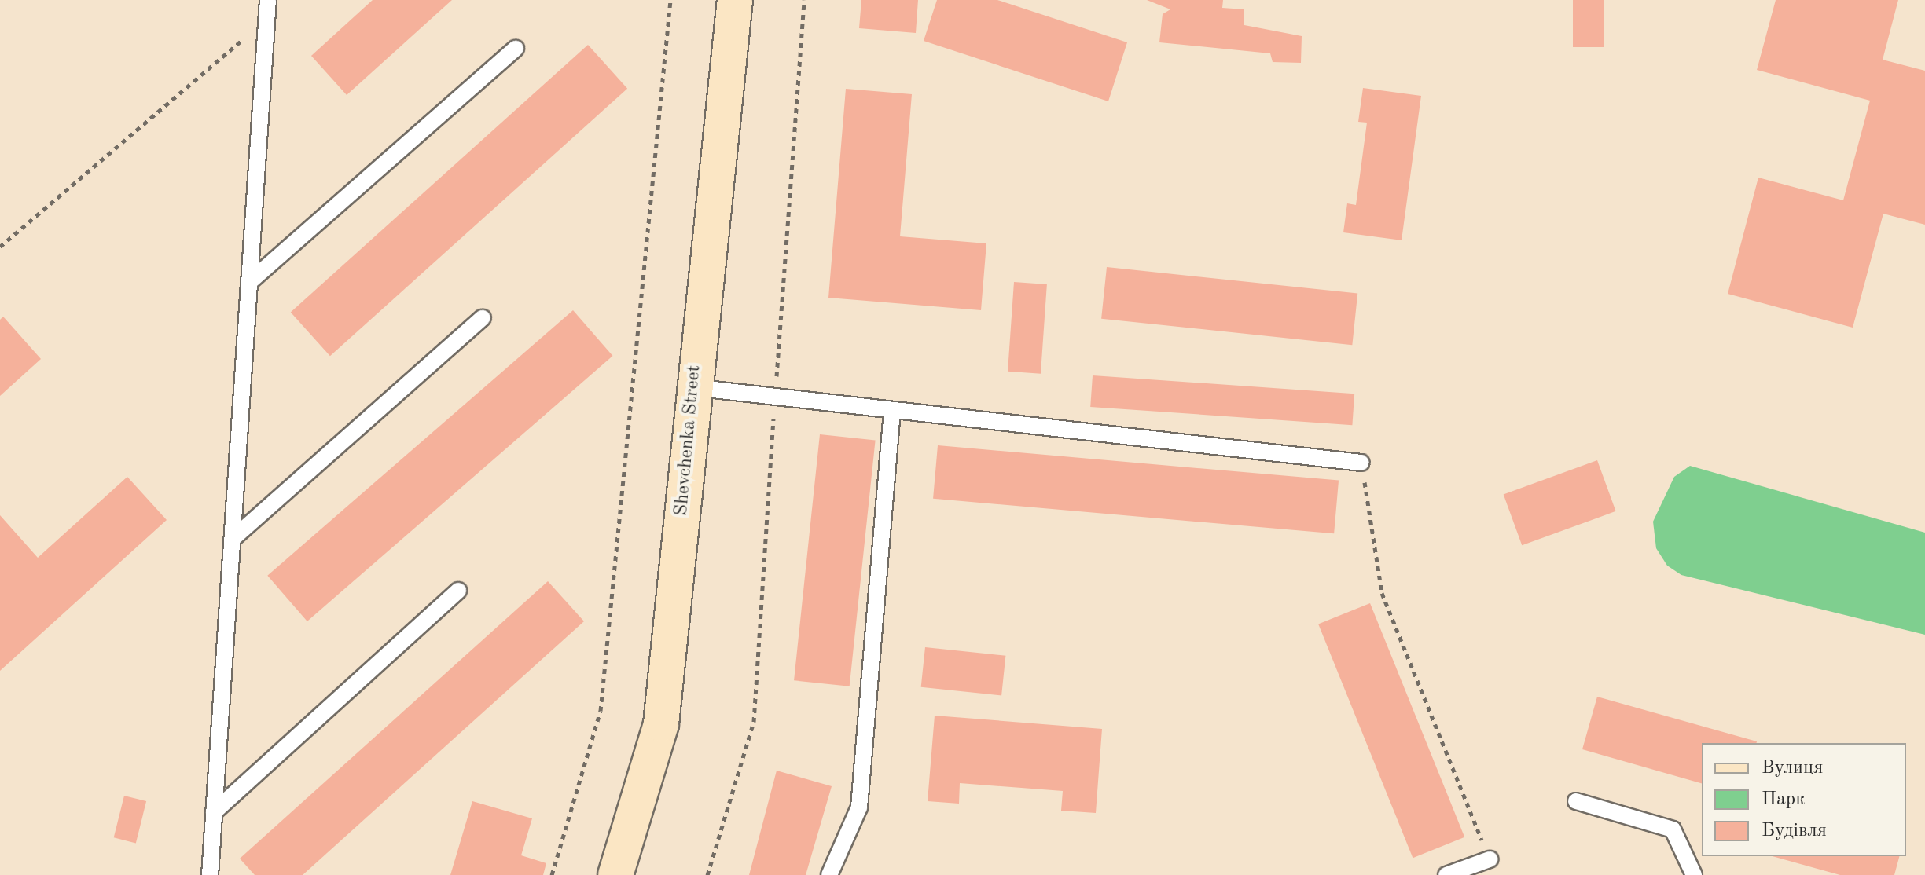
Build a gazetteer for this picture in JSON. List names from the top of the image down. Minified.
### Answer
{"streets":{"street":["Shevchenka Street"]},"legend":["Вулиця","Парк","Будівля"]}
